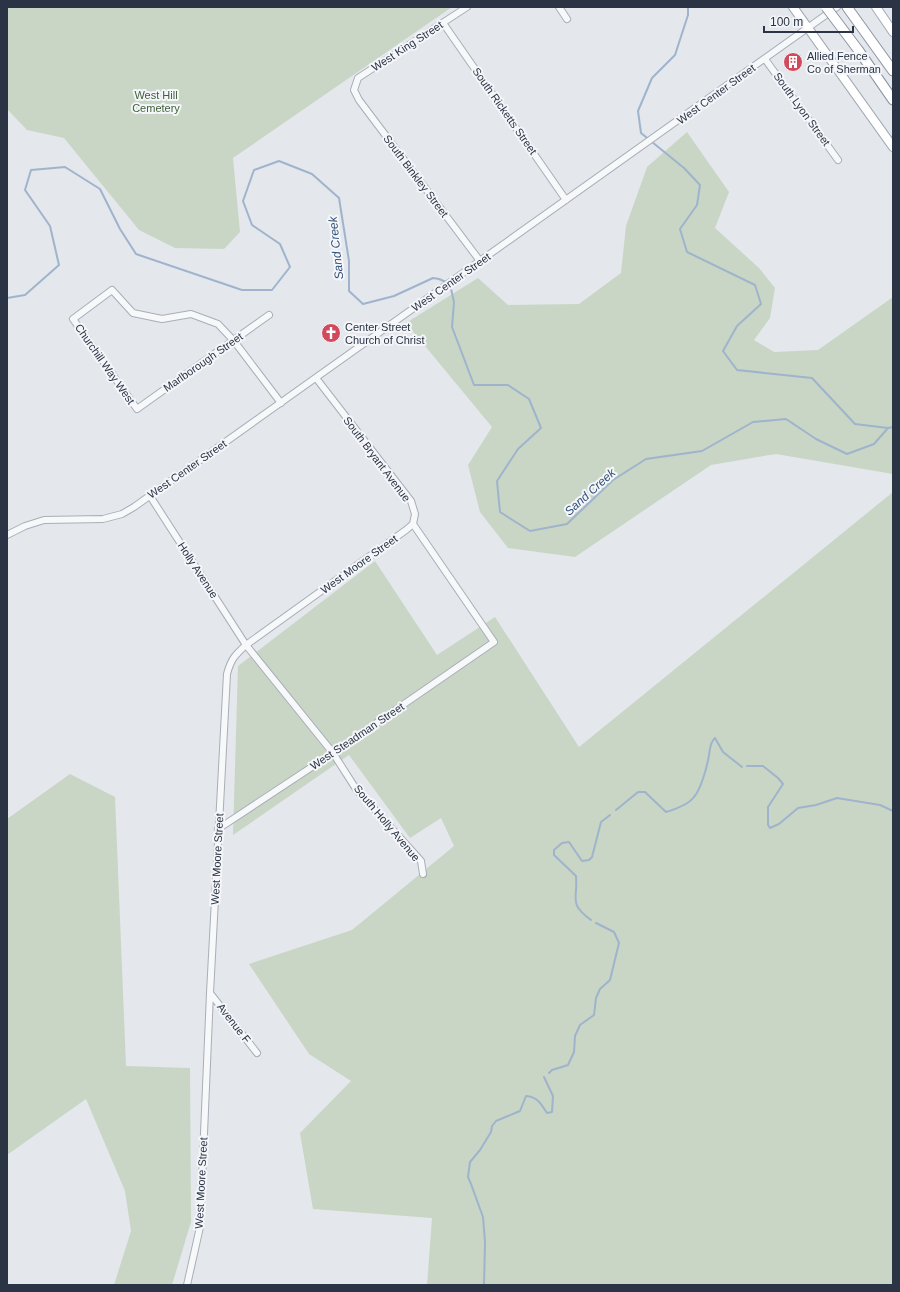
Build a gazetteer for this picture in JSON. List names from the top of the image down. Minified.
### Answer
{"streets":{"street":["West King Street","West Center Street","South Lyon Street","South Ricketts Street","South Binkley Street","Marlborough Street","Churchill Way West","South Bryant Avenue","West Moore Street","Holly Avenue","West Steadman Street","South Holly Avenue","Avenue F"]},"crossings":[["West King Street","South Ricketts Street"],["West King Street","South Binkley Street"],["West Center Street","South Lyon Street"],["West Center Street","South Ricketts Street"],["West Center Street","South Binkley Street"],["West Center Street","South Bryant Avenue"],["West Center Street","Holly Avenue"],["Marlborough Street","Churchill Way West"],["South Bryant Avenue","West Moore Street"],["South Bryant Avenue","West Steadman Street"],["West Moore Street","Holly Avenue"],["West Moore Street","West Steadman Street"],["West Moore Street","Avenue F"],["Holly Avenue","West Steadman Street"],["Holly Avenue","South Holly Avenue"],["West Steadman Street","South Holly Avenue"]],"water":["Sand Creek"],"parks":["West Hill Cemetery"],"places":{"building":["Allied Fence Co of Sherman"],"church":["Center Street Church of Christ"]},"scale_bar":"100 m"}
